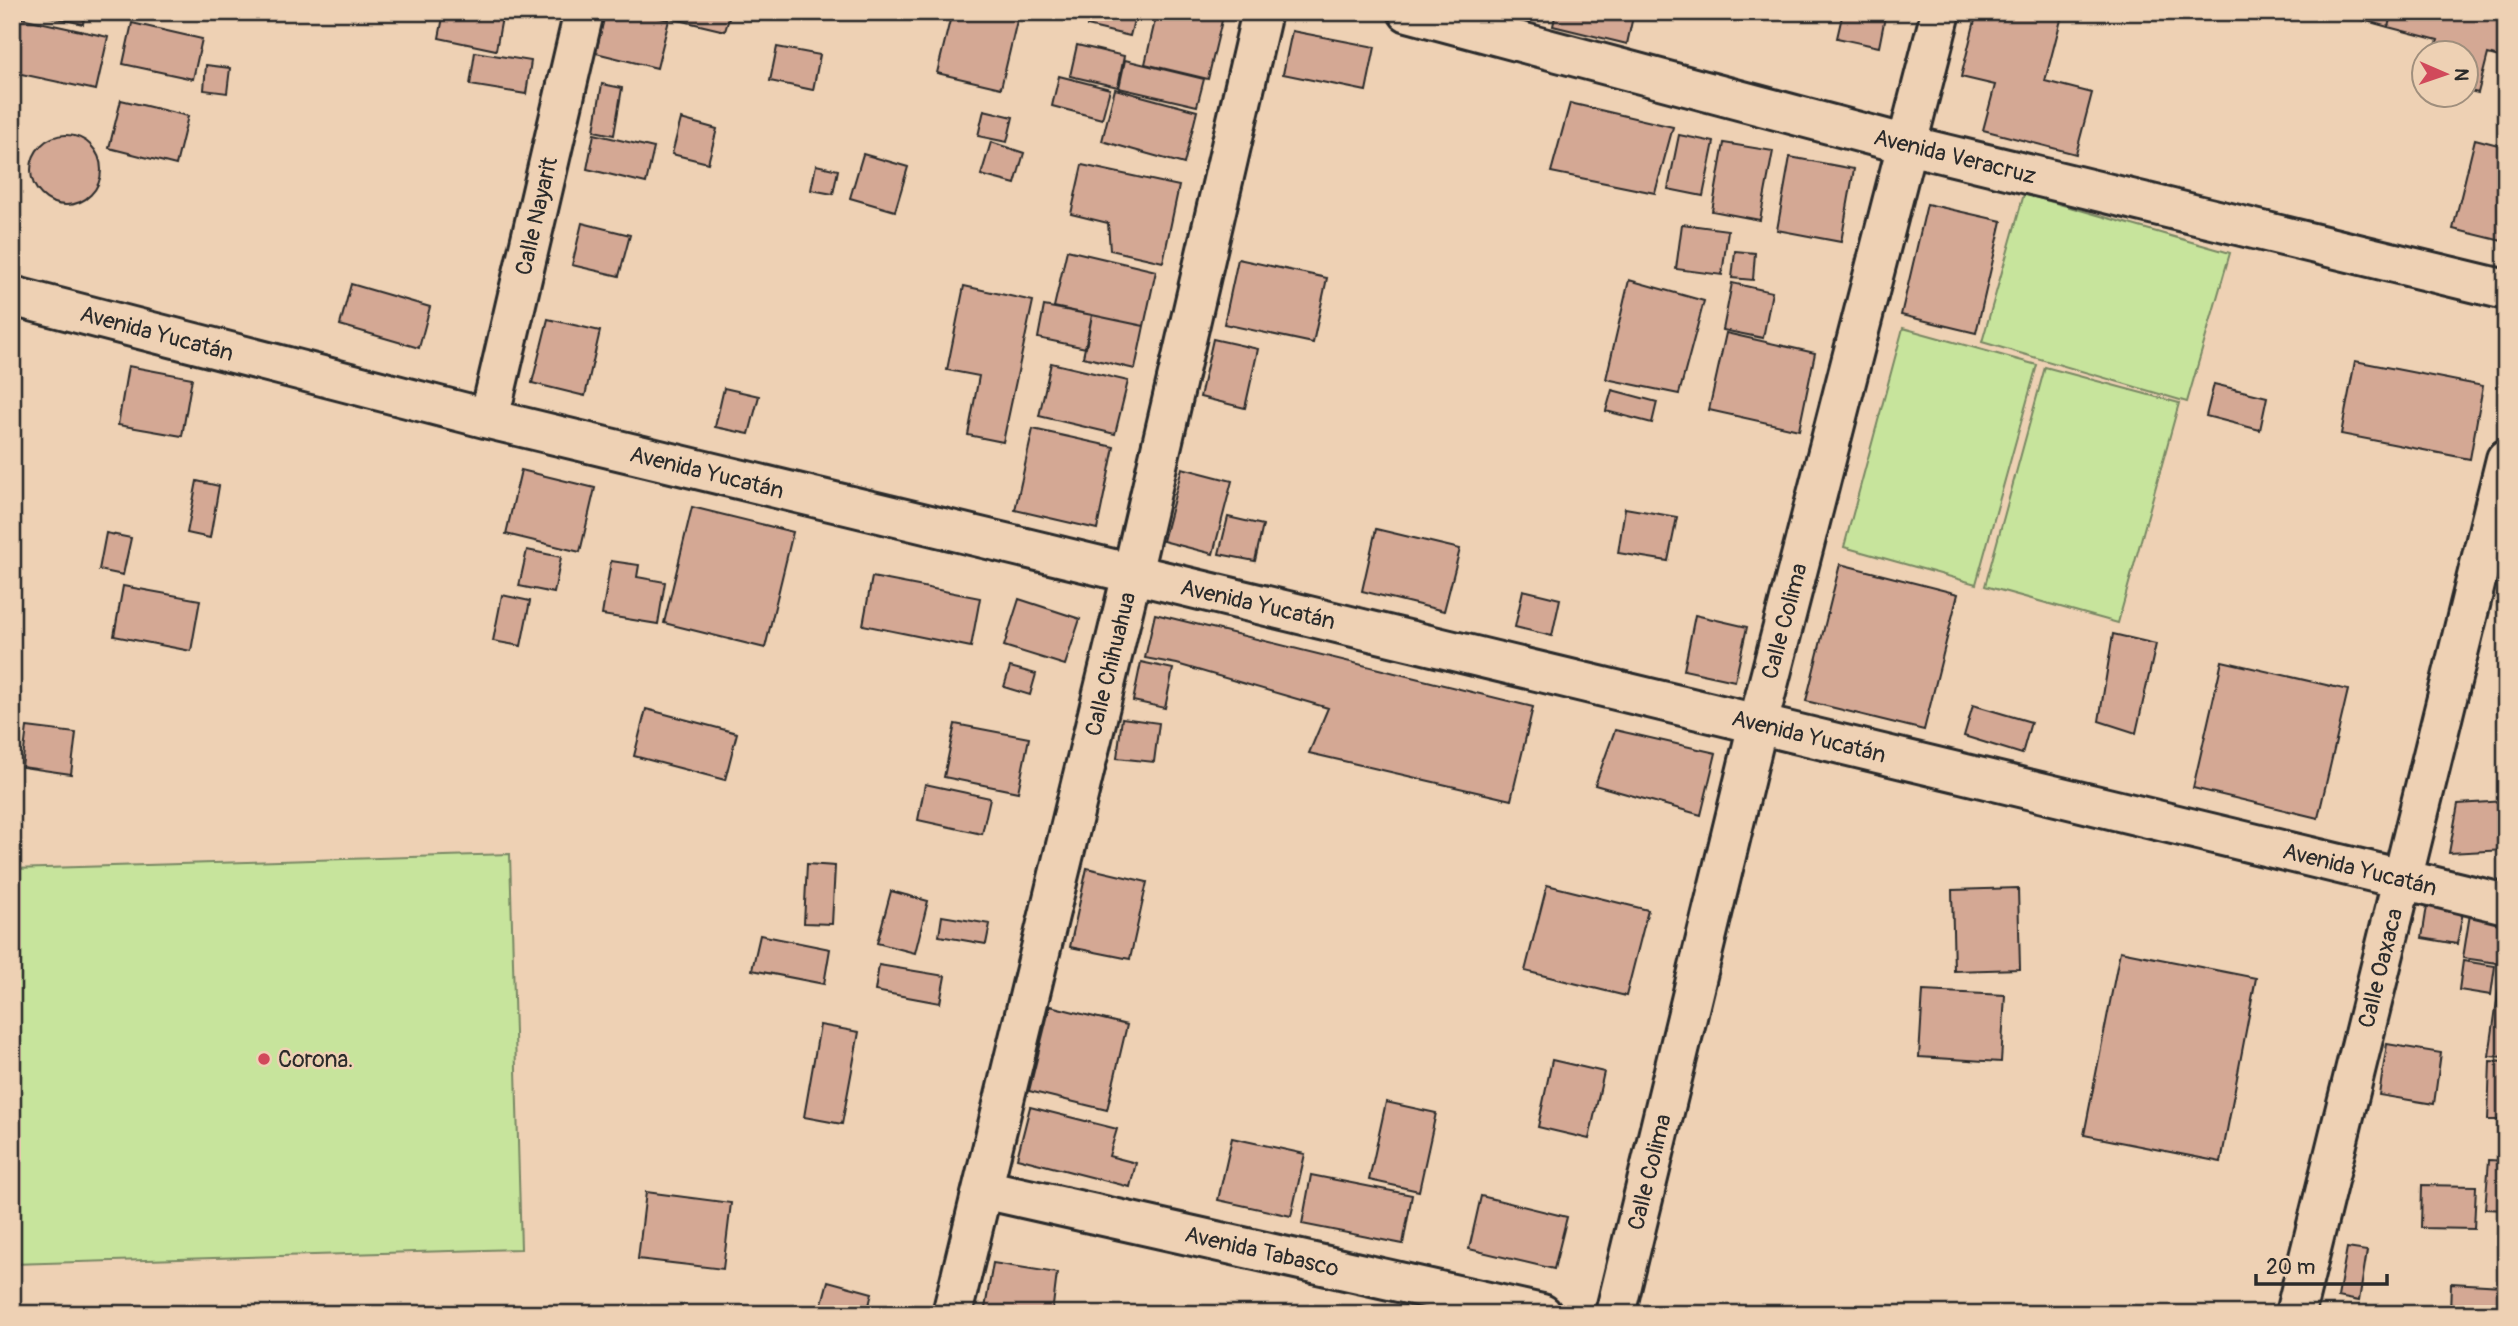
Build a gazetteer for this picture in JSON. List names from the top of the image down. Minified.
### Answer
{"streets":{"street":["Avenida Veracruz","Calle Nayarit","Avenida Yucatán","Calle Colima","Calle Chihuahua","Calle Oaxaca","Avenida Tabasco"]},"crossings":[["Avenida Veracruz","Calle Colima"],["Calle Nayarit","Avenida Yucatán"],["Avenida Yucatán","Calle Colima"],["Avenida Yucatán","Calle Chihuahua"],["Avenida Yucatán","Calle Oaxaca"],["Calle Chihuahua","Avenida Tabasco"]],"places":["Corona."],"scale_bar":"20 m","north":"right"}
